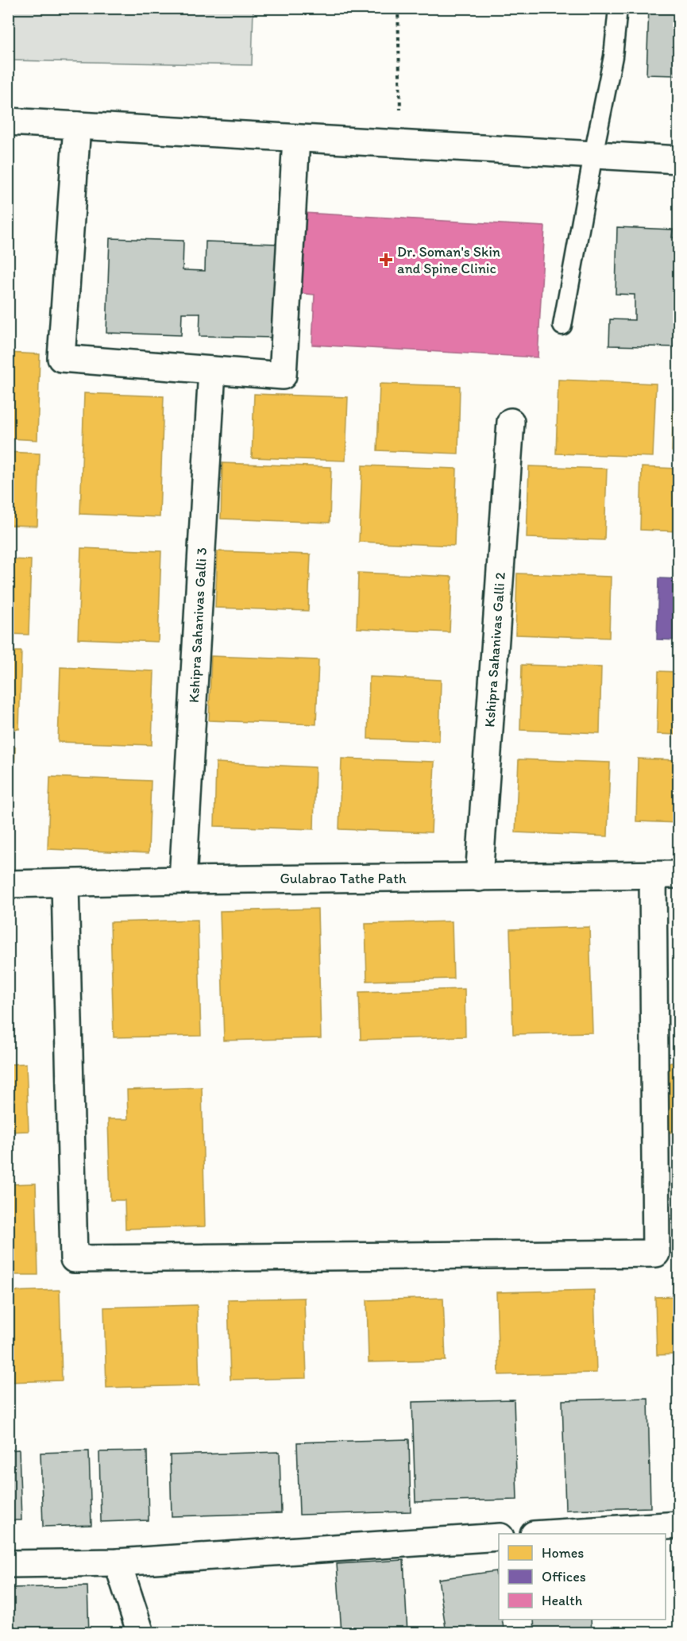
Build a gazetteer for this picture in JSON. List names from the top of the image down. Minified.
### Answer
{"streets":{"street":["Kshipra Sahanivas Galli 3","Kshipra Sahanivas Galli 2","Gulabrao Tathe Path"]},"crossings":[["Kshipra Sahanivas Galli 3","Gulabrao Tathe Path"],["Kshipra Sahanivas Galli 2","Gulabrao Tathe Path"]],"places":{"health":["Dr. Soman's Skin and Spine Clinic"]},"legend":["Homes","Offices","Health"]}
